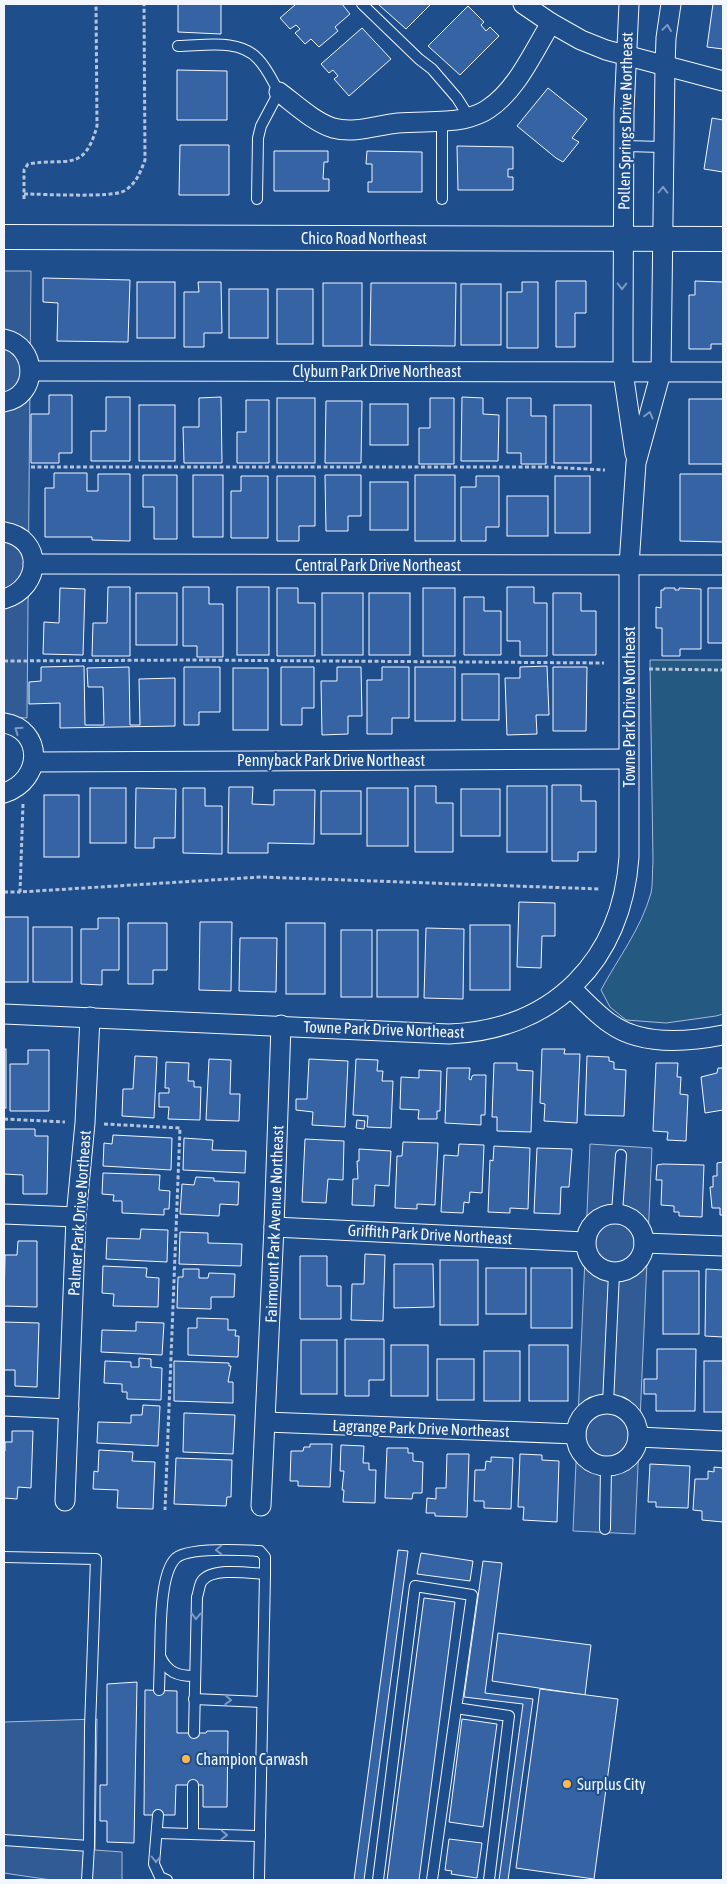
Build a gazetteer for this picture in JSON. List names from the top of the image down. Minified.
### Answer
{"streets":{"street":["Pollen Springs Drive Northeast","Chico Road Northeast","Clyburn Park Drive Northeast","Central Park Drive Northeast","Towne Park Drive Northeast","Pennyback Park Drive Northeast","Palmer Park Drive Northeast","Fairmount Park Avenue Northeast","Griffith Park Drive Northeast","Lagrange Park Drive Northeast"]},"crossings":[["Pollen Springs Drive Northeast","Chico Road Northeast"],["Pollen Springs Drive Northeast","Towne Park Drive Northeast"],["Chico Road Northeast","Towne Park Drive Northeast"],["Clyburn Park Drive Northeast","Towne Park Drive Northeast"],["Central Park Drive Northeast","Towne Park Drive Northeast"],["Towne Park Drive Northeast","Pennyback Park Drive Northeast"],["Towne Park Drive Northeast","Palmer Park Drive Northeast"],["Towne Park Drive Northeast","Fairmount Park Avenue Northeast"],["Fairmount Park Avenue Northeast","Griffith Park Drive Northeast"],["Fairmount Park Avenue Northeast","Lagrange Park Drive Northeast"]],"places":["Champion Carwash","Surplus City"]}
